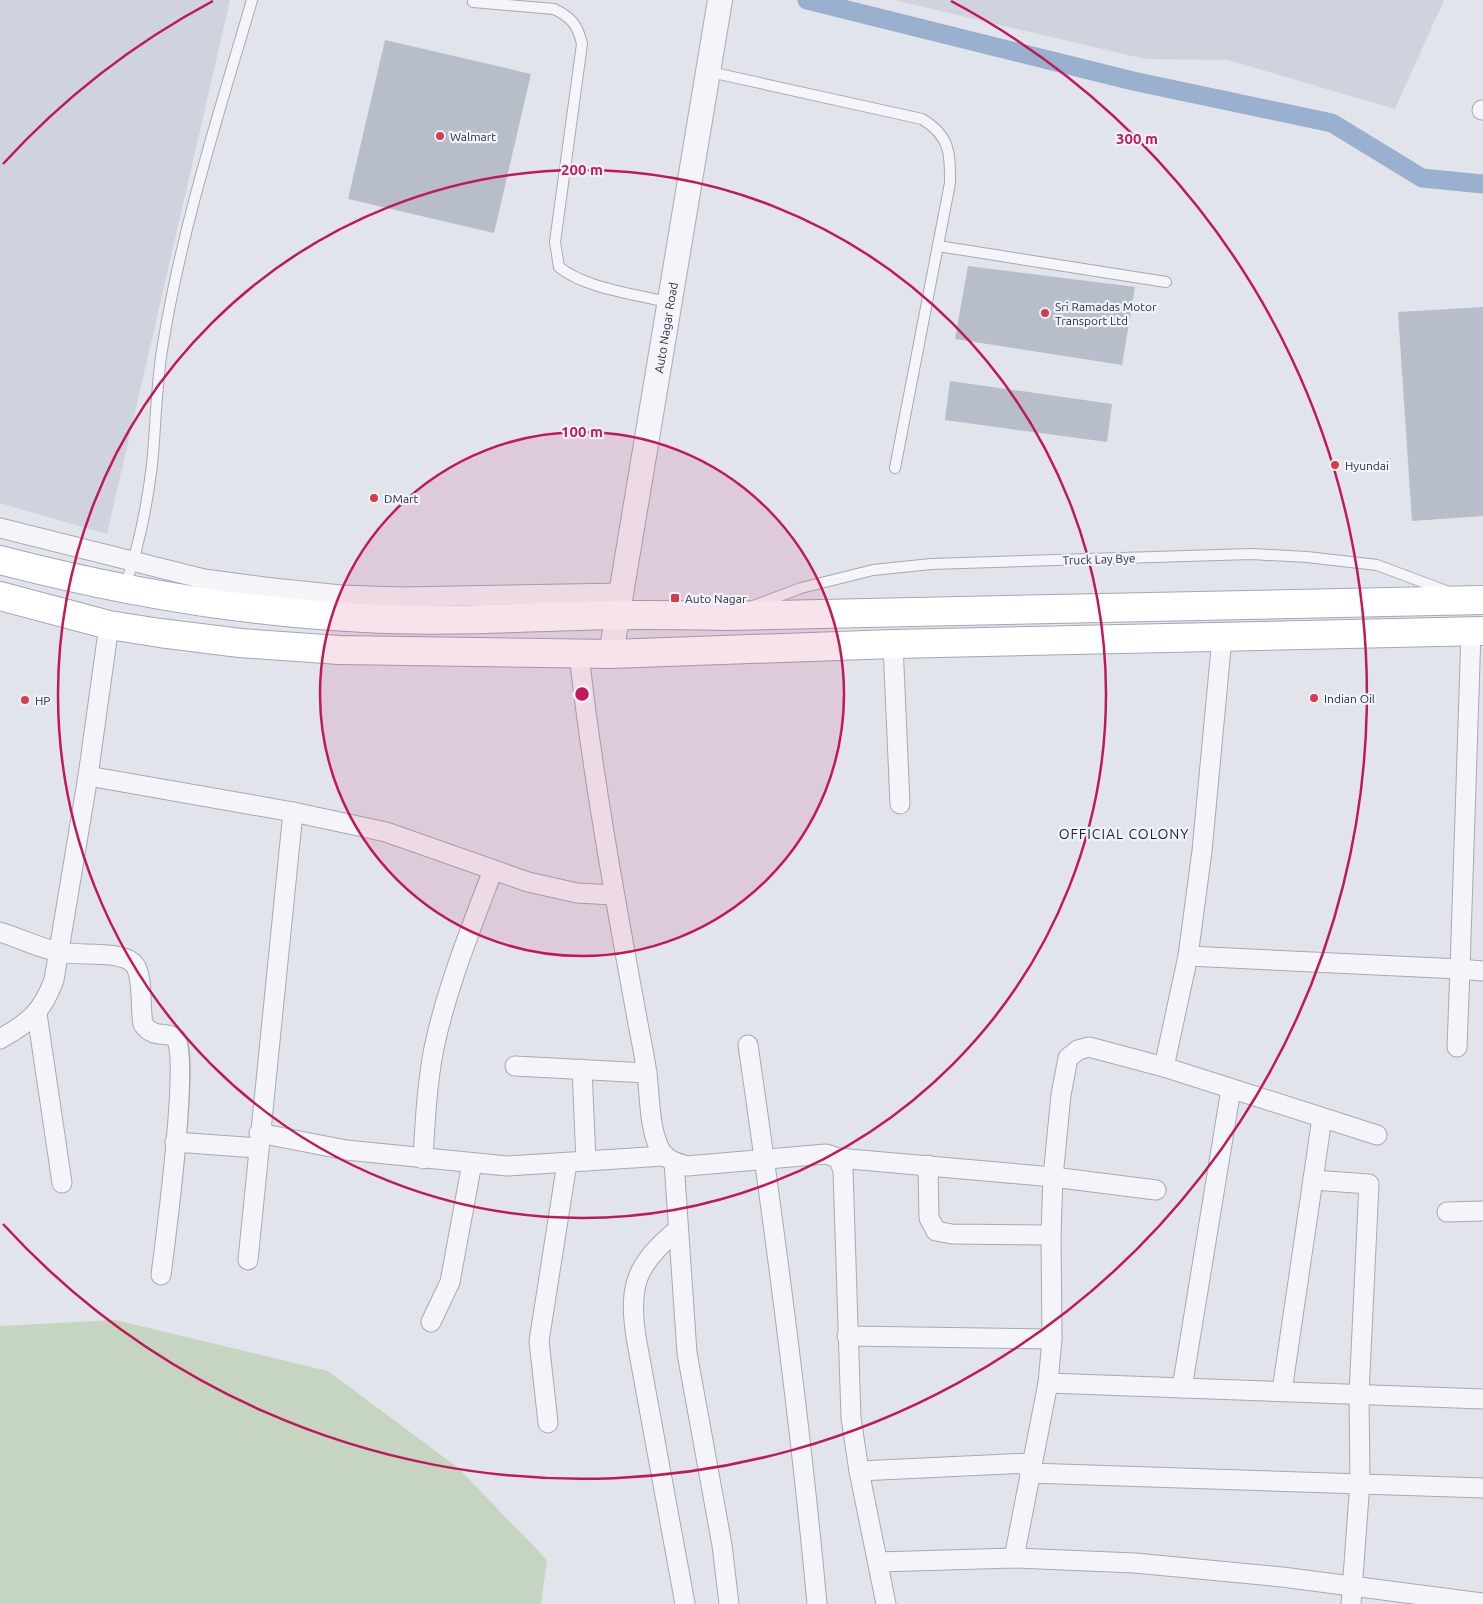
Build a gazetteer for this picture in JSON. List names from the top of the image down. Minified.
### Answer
{"streets":{"street":["Auto Nagar Road"],"lane":["Truck Lay Bye"]},"districts":["OFFICIAL COLONY"],"places":{"other":["Walmart","Sri Ramadas Motor Transport Ltd","Hyundai","DMart","Indian Oil","HP"],"transit":["Auto Nagar"]},"rings":["300 m","200 m","100 m"]}
